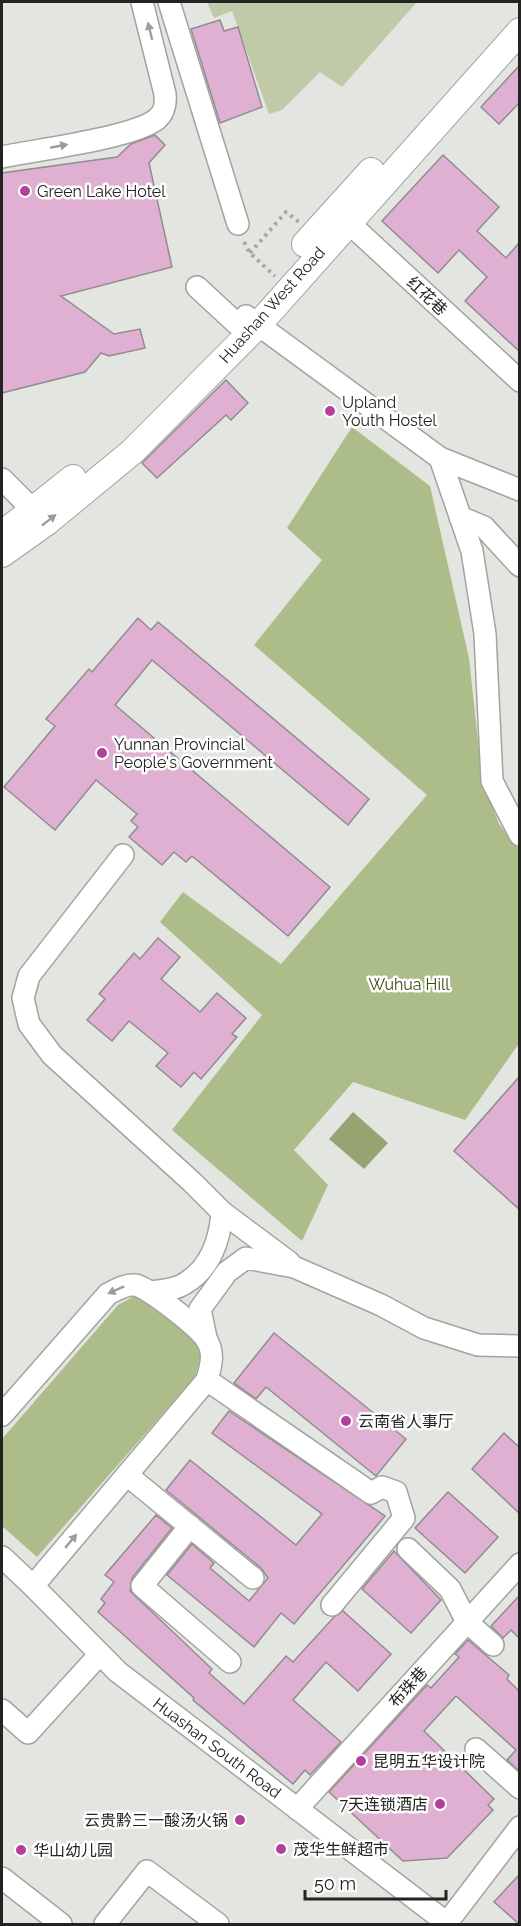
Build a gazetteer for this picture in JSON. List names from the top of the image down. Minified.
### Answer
{"streets":{"main road":["Huashan West Road"],"street":["红花巷","布珠巷","Huashan South Road"]},"crossings":[["红花巷","Huashan West Road"],["布珠巷","Huashan South Road"]],"parks":["Wuhua Hill"],"places":["Green Lake Hotel","Upland Youth Hostel","Yunnan Provincial People's Government","云南省人事厅","昆明五华设计院","7天连锁酒店","云贵黔三一酸汤火锅","茂华生鲜超市","华山幼儿园"],"scale_bar":"50 m"}
